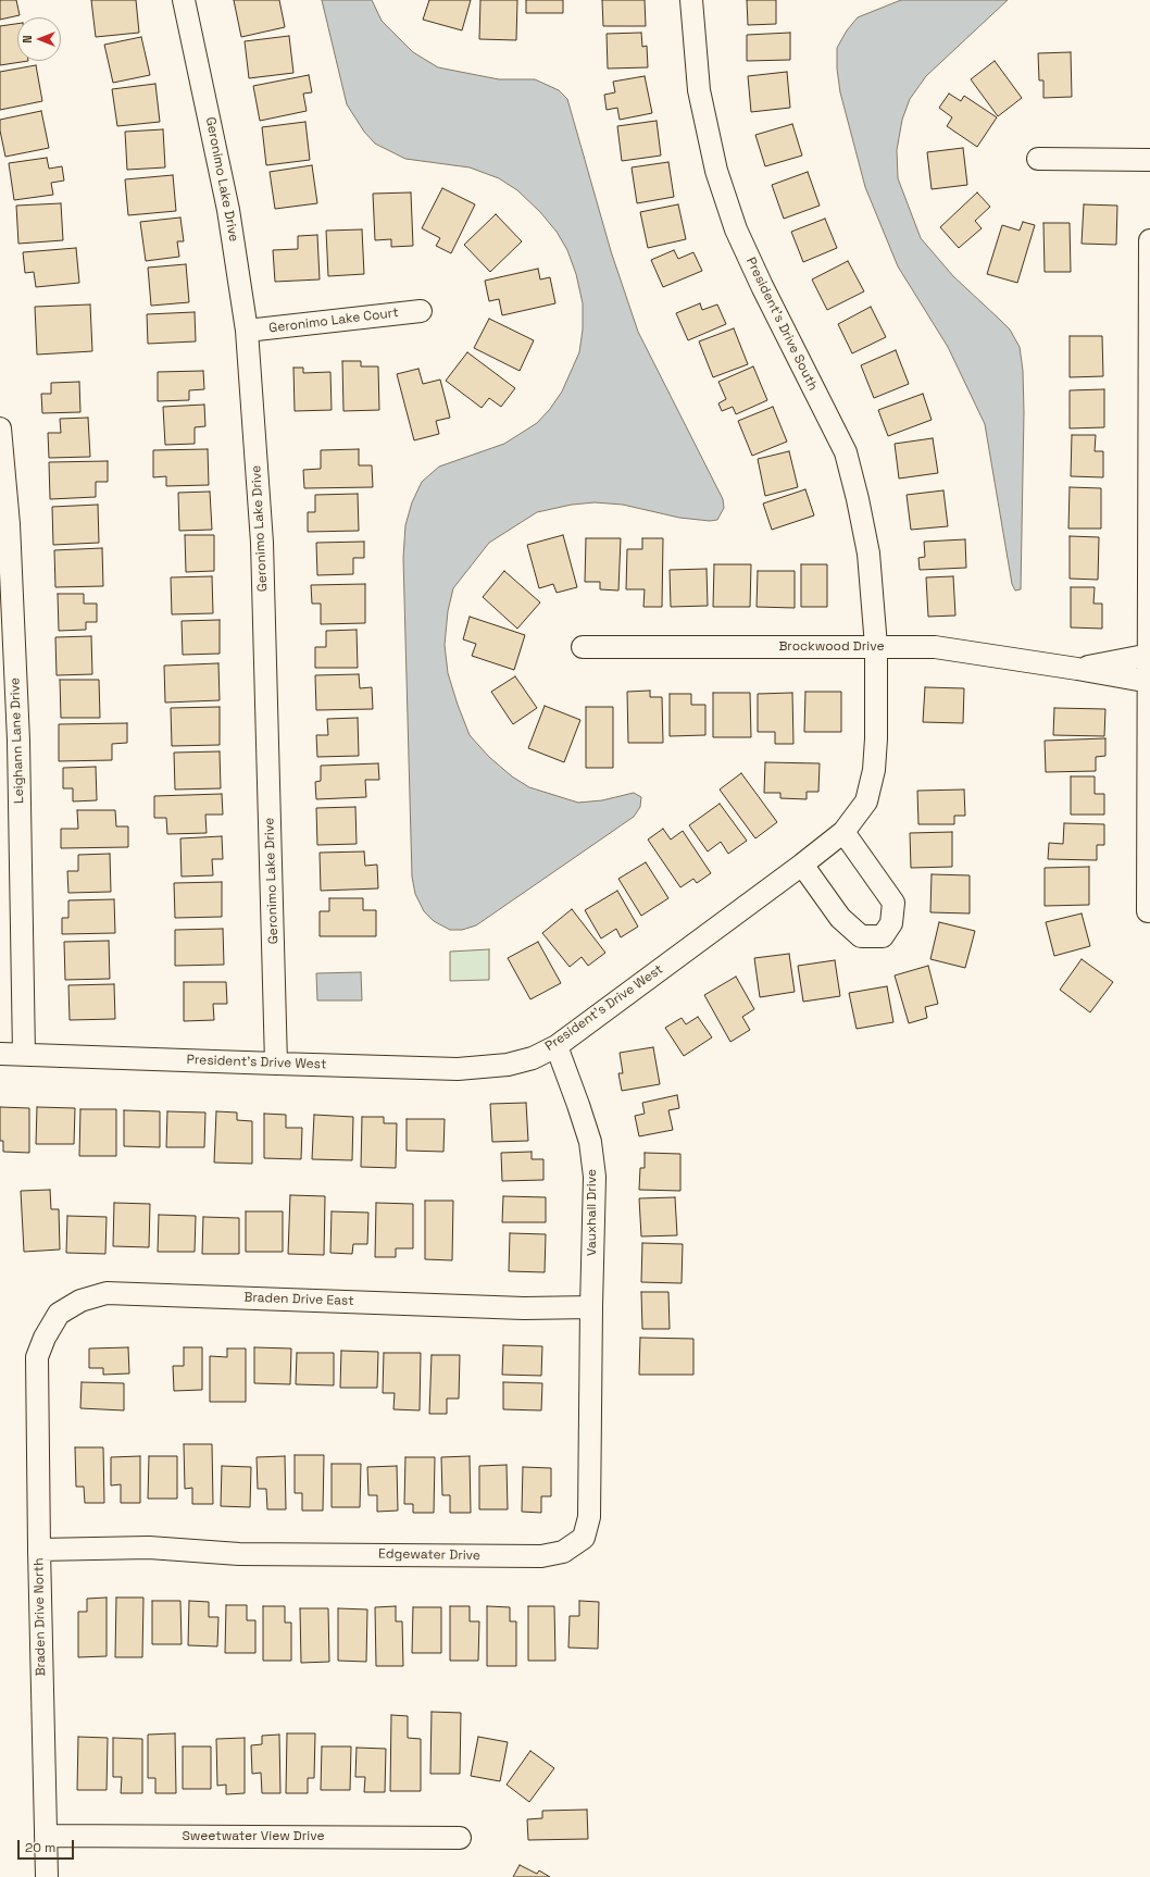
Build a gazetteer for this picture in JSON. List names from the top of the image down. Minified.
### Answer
{"streets":{"street":["Geronimo Lake Drive","Geronimo Lake Court","President's Drive South","Brockwood Drive","Leighann Lane Drive","President's Drive West","Vauxhall Drive","Braden Drive East","Edgewater Drive","Braden Drive North","Sweetwater View Drive"]},"crossings":[["Geronimo Lake Drive","Geronimo Lake Court"],["Geronimo Lake Drive","President's Drive West"],["President's Drive South","Brockwood Drive"],["President's Drive South","President's Drive West"],["Brockwood Drive","President's Drive West"],["Leighann Lane Drive","President's Drive West"],["President's Drive West","Vauxhall Drive"],["Vauxhall Drive","Braden Drive East"],["Vauxhall Drive","Edgewater Drive"],["Braden Drive East","Edgewater Drive"],["Braden Drive East","Braden Drive North"],["Edgewater Drive","Braden Drive North"],["Braden Drive North","Sweetwater View Drive"]],"scale_bar":"20 m","north":"left"}
